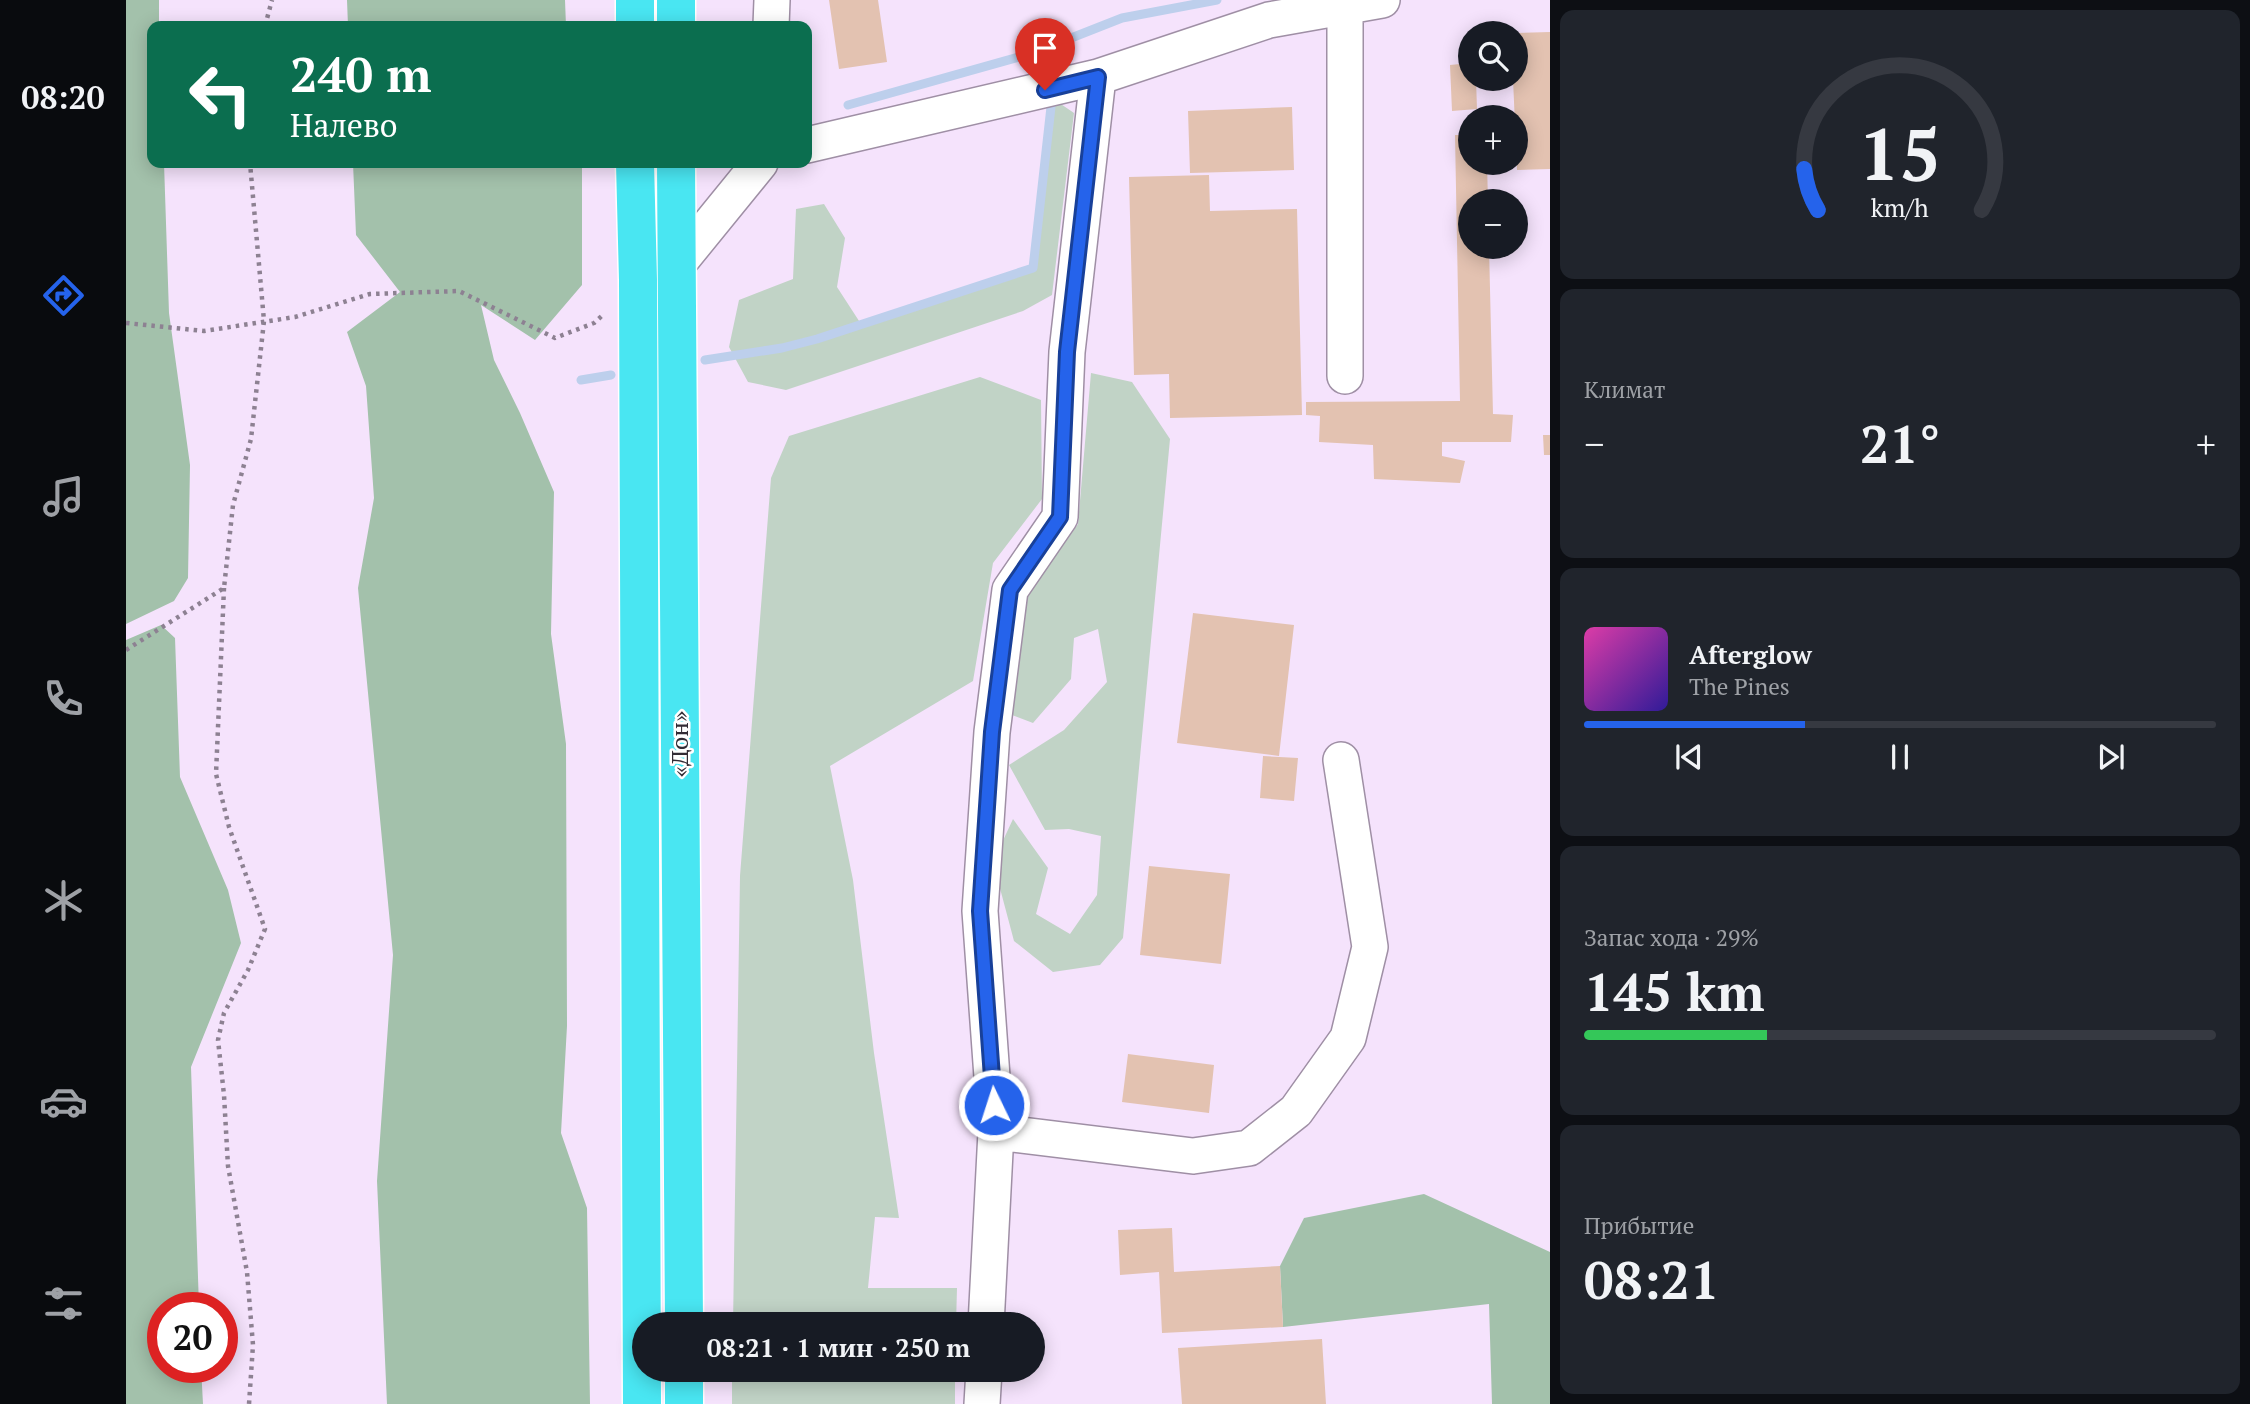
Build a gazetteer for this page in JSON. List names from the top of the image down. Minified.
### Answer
{"streets":{"highway":["«Дон»"]},"page":{"tabs":"08:20","map_buttons":["+","−"],"turn":["240 m","Налево"],"tile":["Климат",["Запас хода · 29%","145 km"],["Прибытие","08:21"]],"heat":["−","21°","+"],"song":["Afterglow","The Pines"],"limit":"20","trip":"08:21 · 1 мин · 250 m","gauge":["15","km/h"]}}
